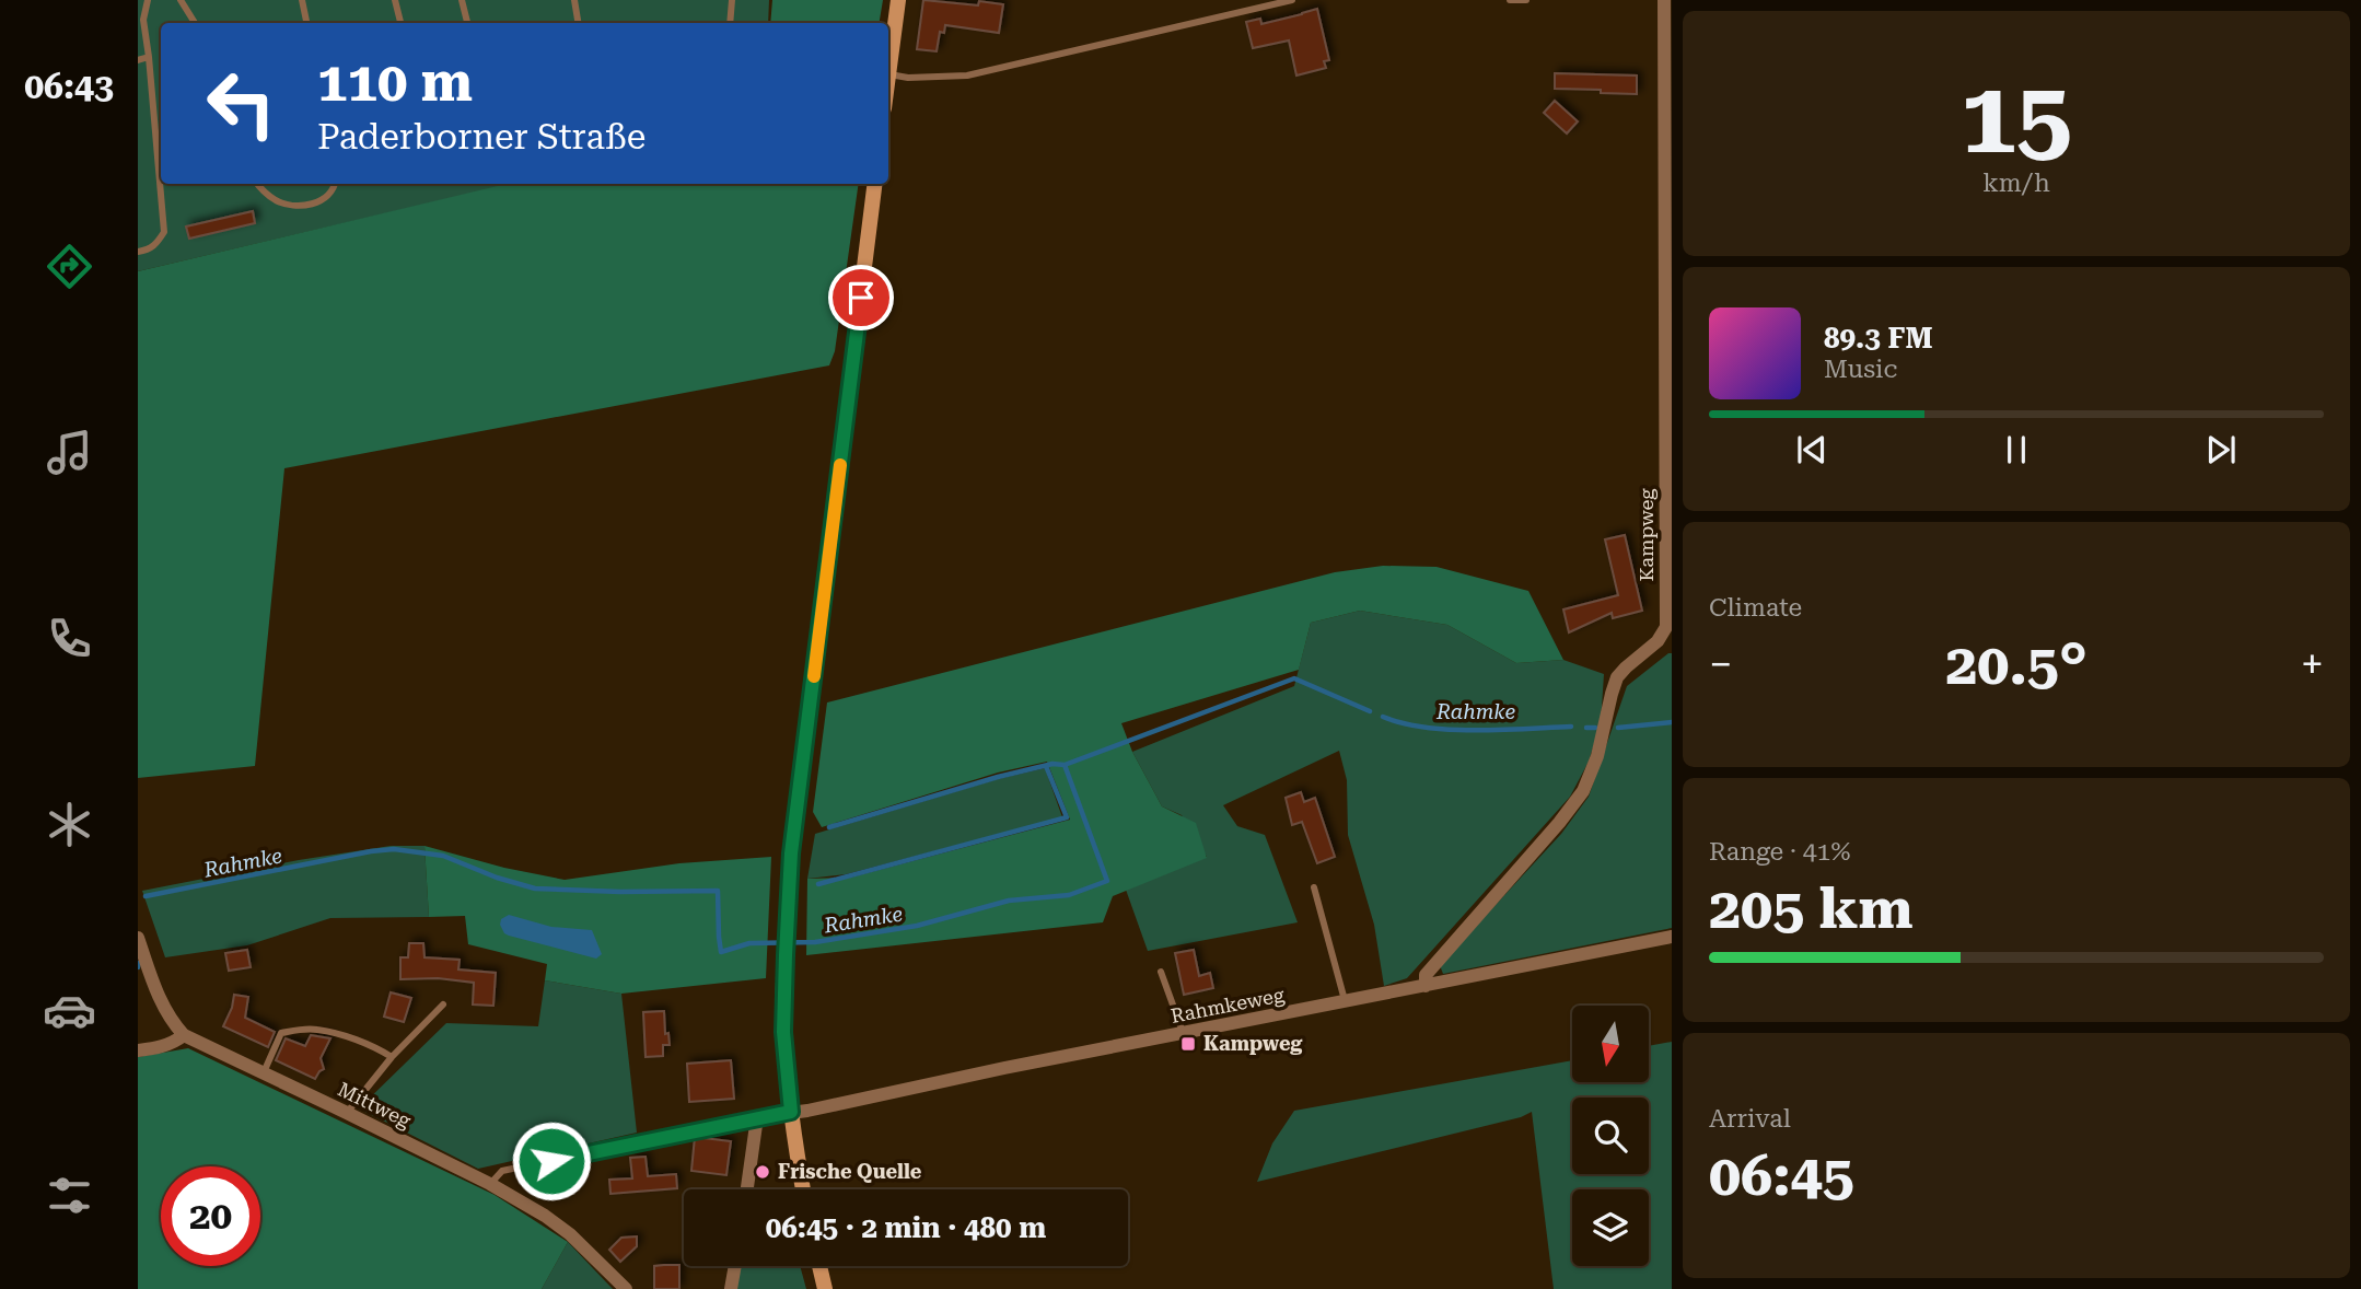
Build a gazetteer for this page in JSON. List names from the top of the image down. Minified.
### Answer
{"streets":{"street":["Kampweg","Rahmkeweg","Mittweg"]},"crossings":[["Kampweg","Rahmkeweg"]],"water":["Rahmke"],"places":{"transit":["Kampweg"],"other":["Frische Quelle"]},"north":"bottom","page":{"tabs":"06:43","tile":[["15","km/h"],"Climate",["Range · 41%","205 km"],["Arrival","06:45"]],"turn":["110 m","Paderborner Straße"],"song":["89.3 FM","Music"],"heat":["−","20.5°","+"],"limit":"20","trip":"06:45 · 2 min · 480 m"}}
